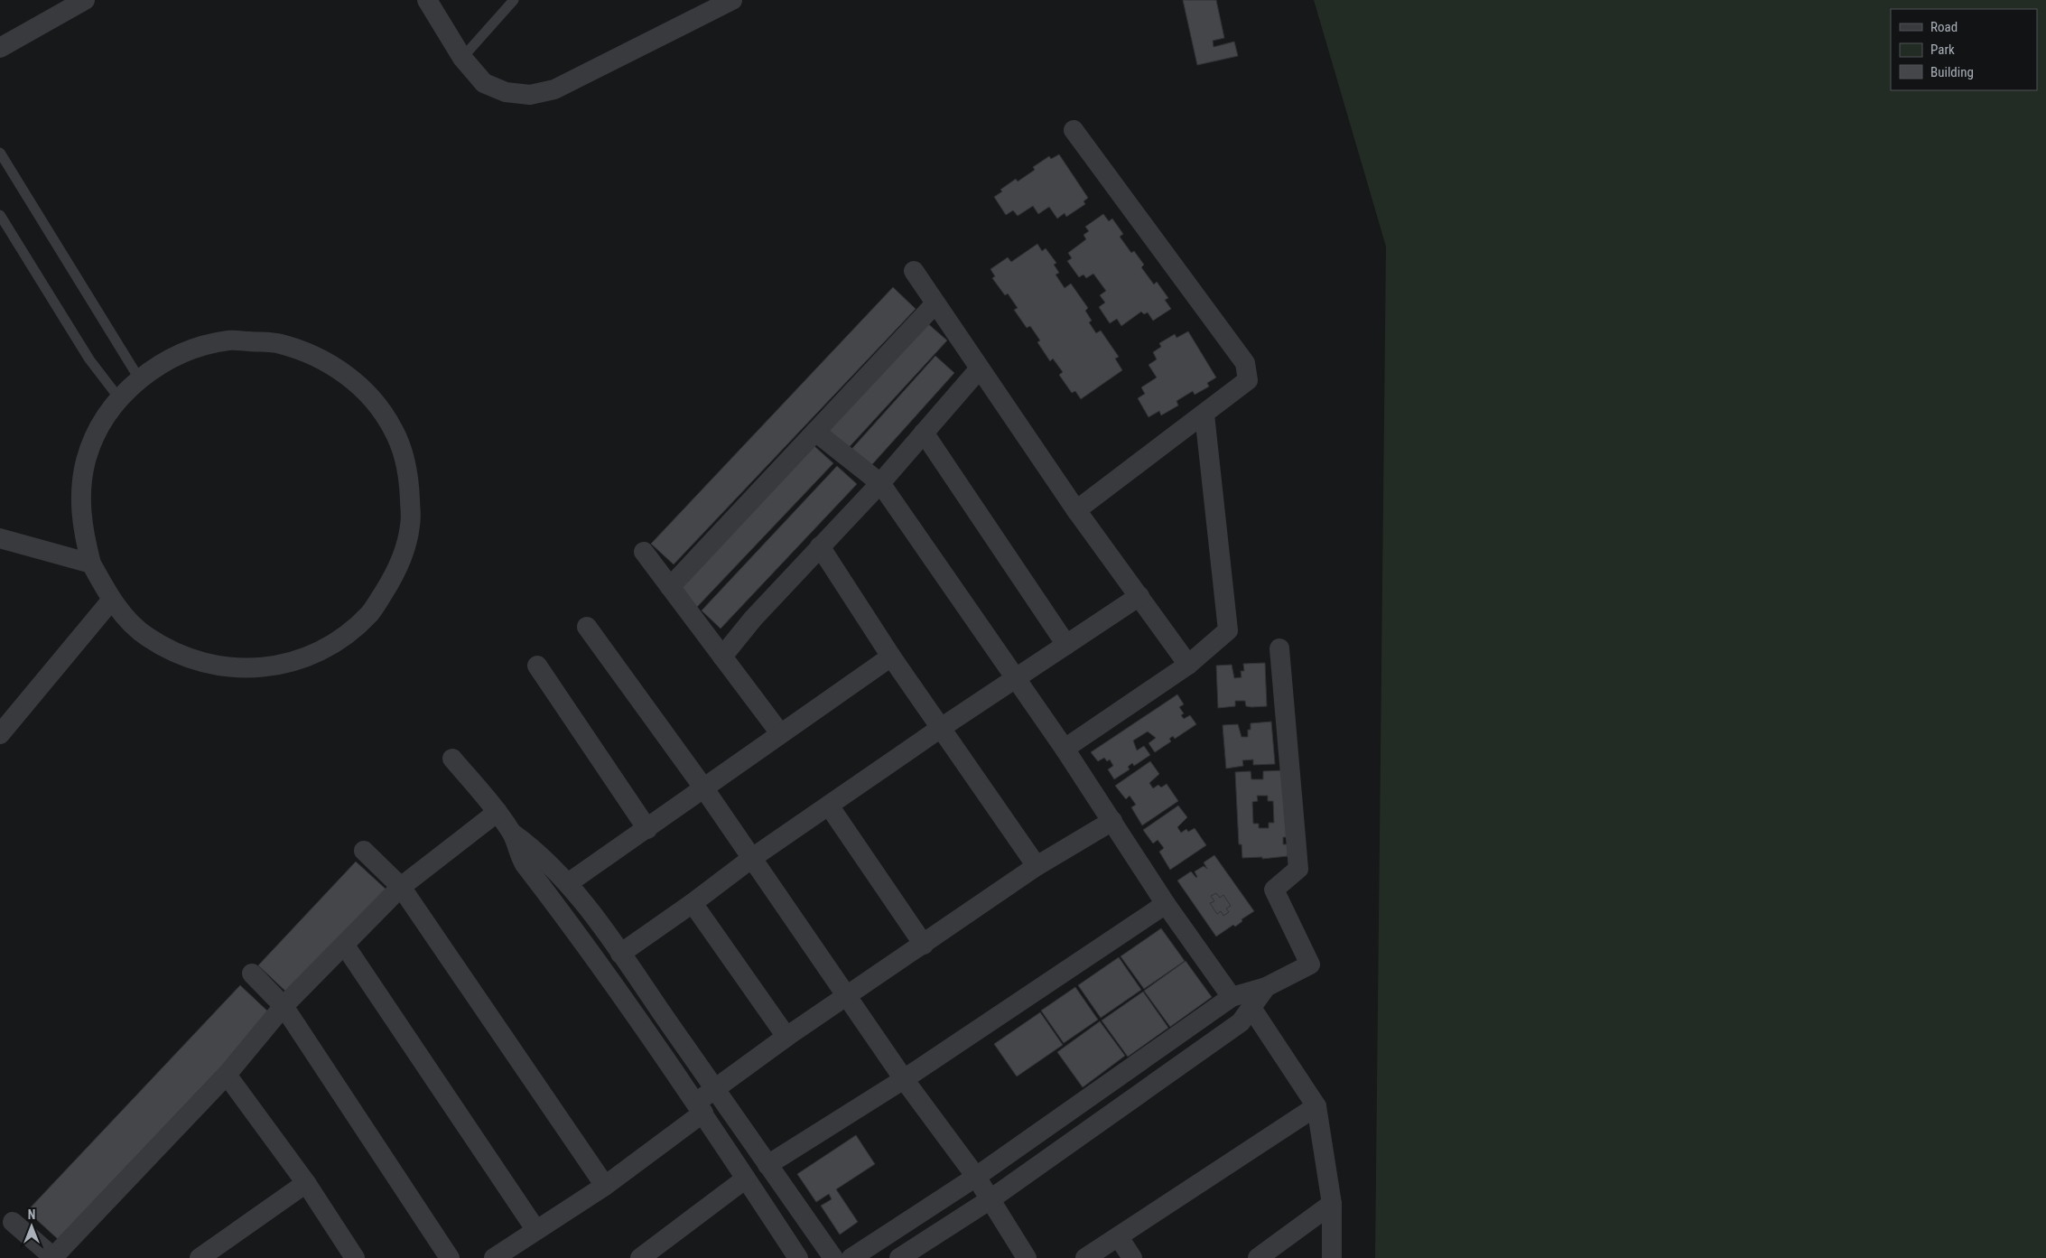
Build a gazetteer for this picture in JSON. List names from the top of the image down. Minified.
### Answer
{"legend":["Road","Park","Building"],"north":"top"}
